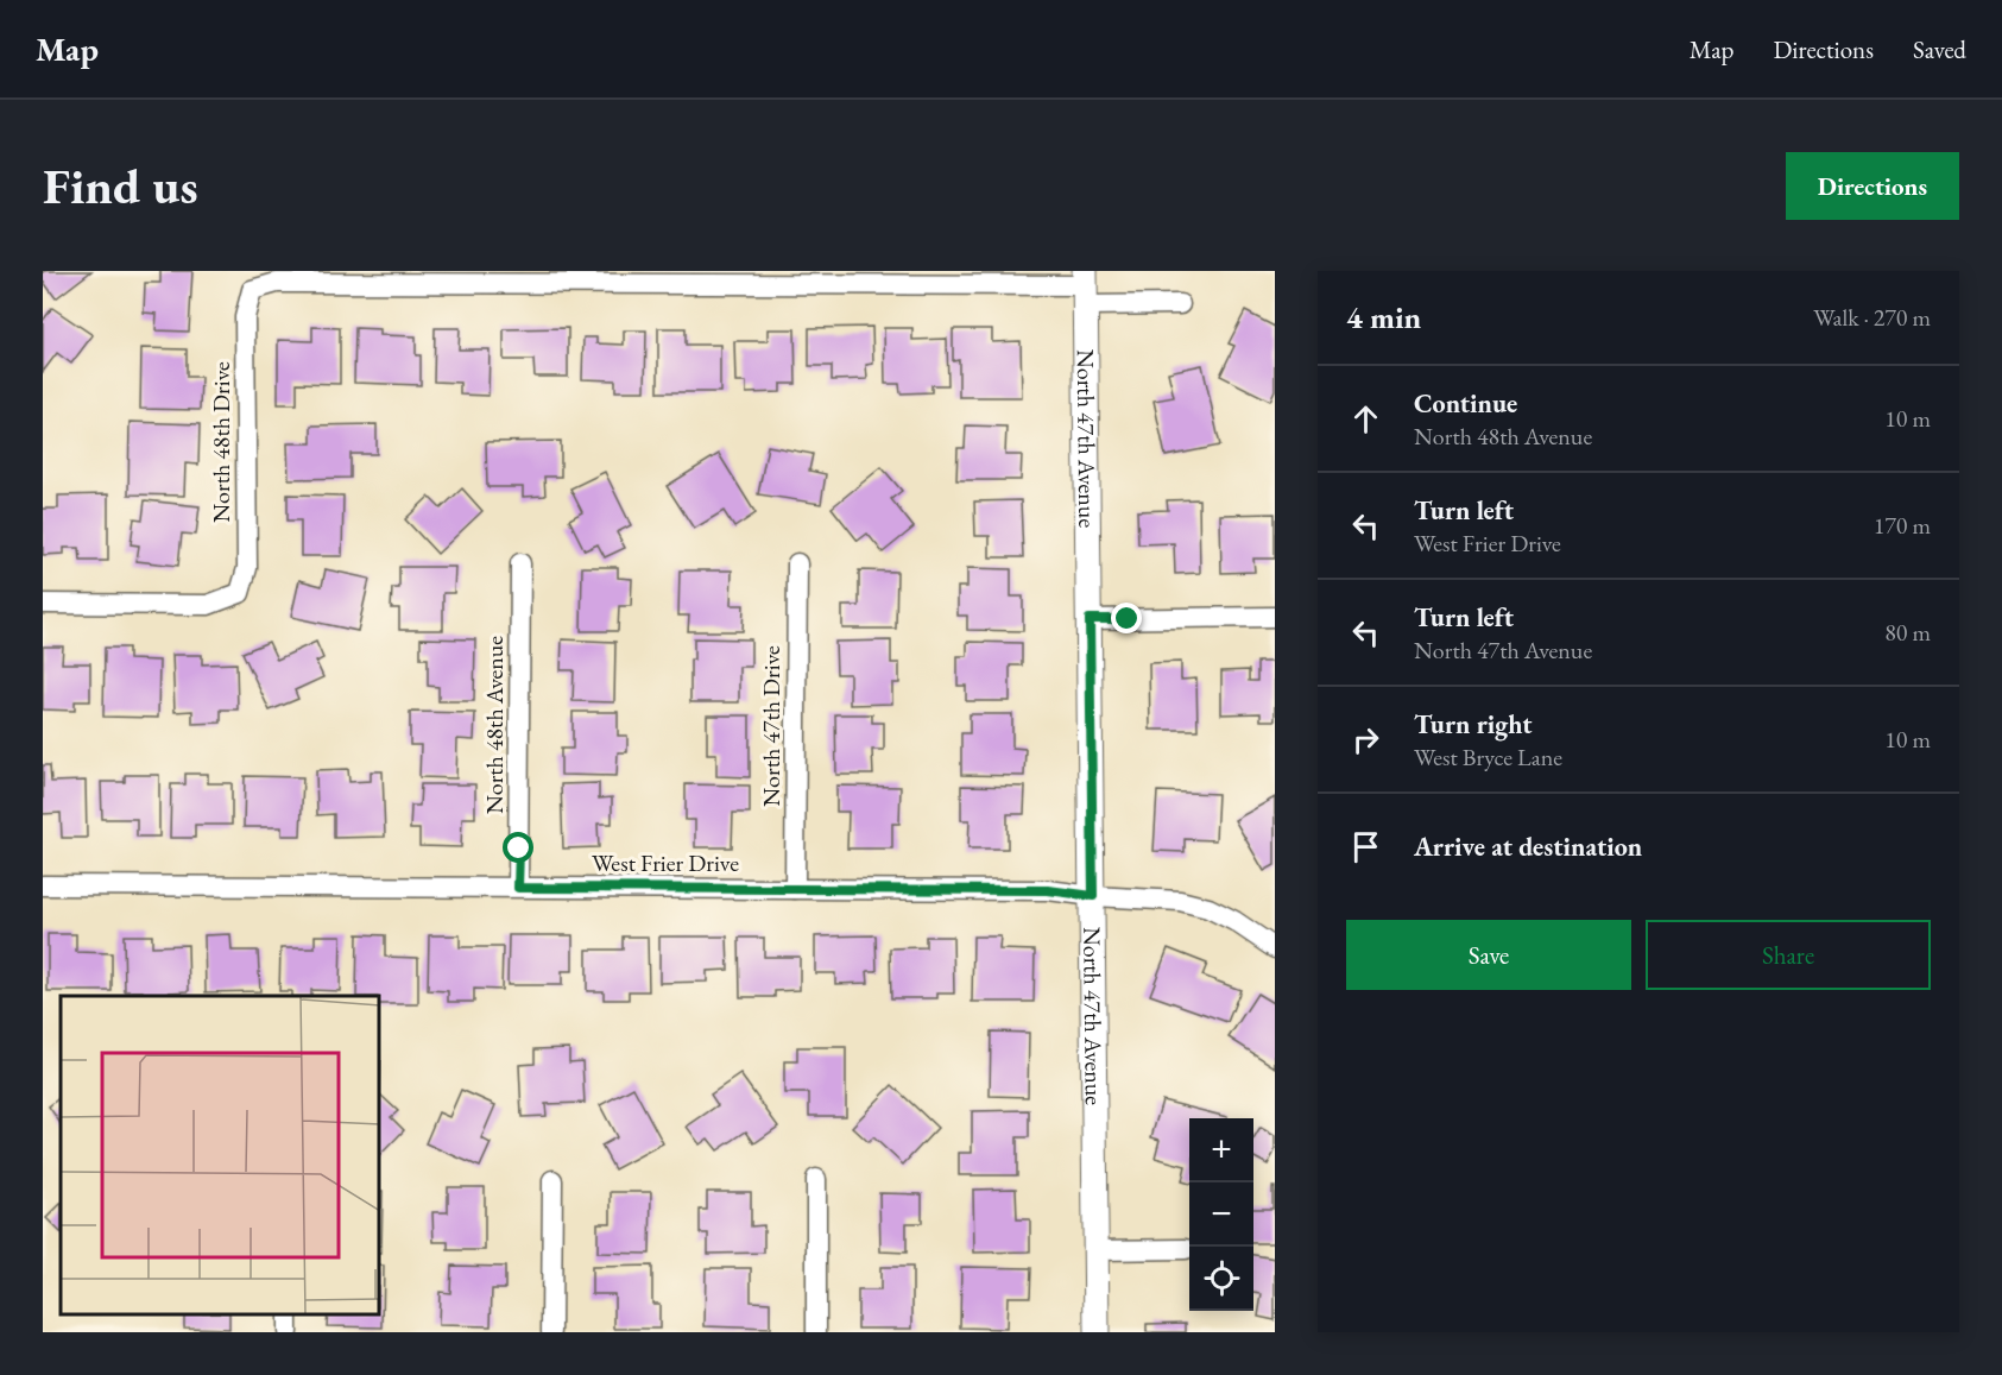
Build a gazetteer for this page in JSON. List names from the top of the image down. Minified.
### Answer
{"streets":{"street":["North 47th Avenue","North 48th Drive","North 48th Avenue","North 47th Drive","West Frier Drive"]},"crossings":[["North 47th Avenue","North 48th Drive"],["North 47th Avenue","West Frier Drive"],["North 48th Avenue","West Frier Drive"],["North 47th Drive","West Frier Drive"]],"page":{"header":"Map","nav":["Map","Directions","Saved"],"buttons":["Directions",["Save","Share"]],"title":"Find us","heading":["4 min","Walk · 270 m"],"list":[["Continue","North 48th Avenue","10 m"],["Turn left","West Frier Drive","170 m"],["Turn left","North 47th Avenue","80 m"],["Turn right","West Bryce Lane","10 m"],"Arrive at destination"],"map_buttons":["+","−"]}}
